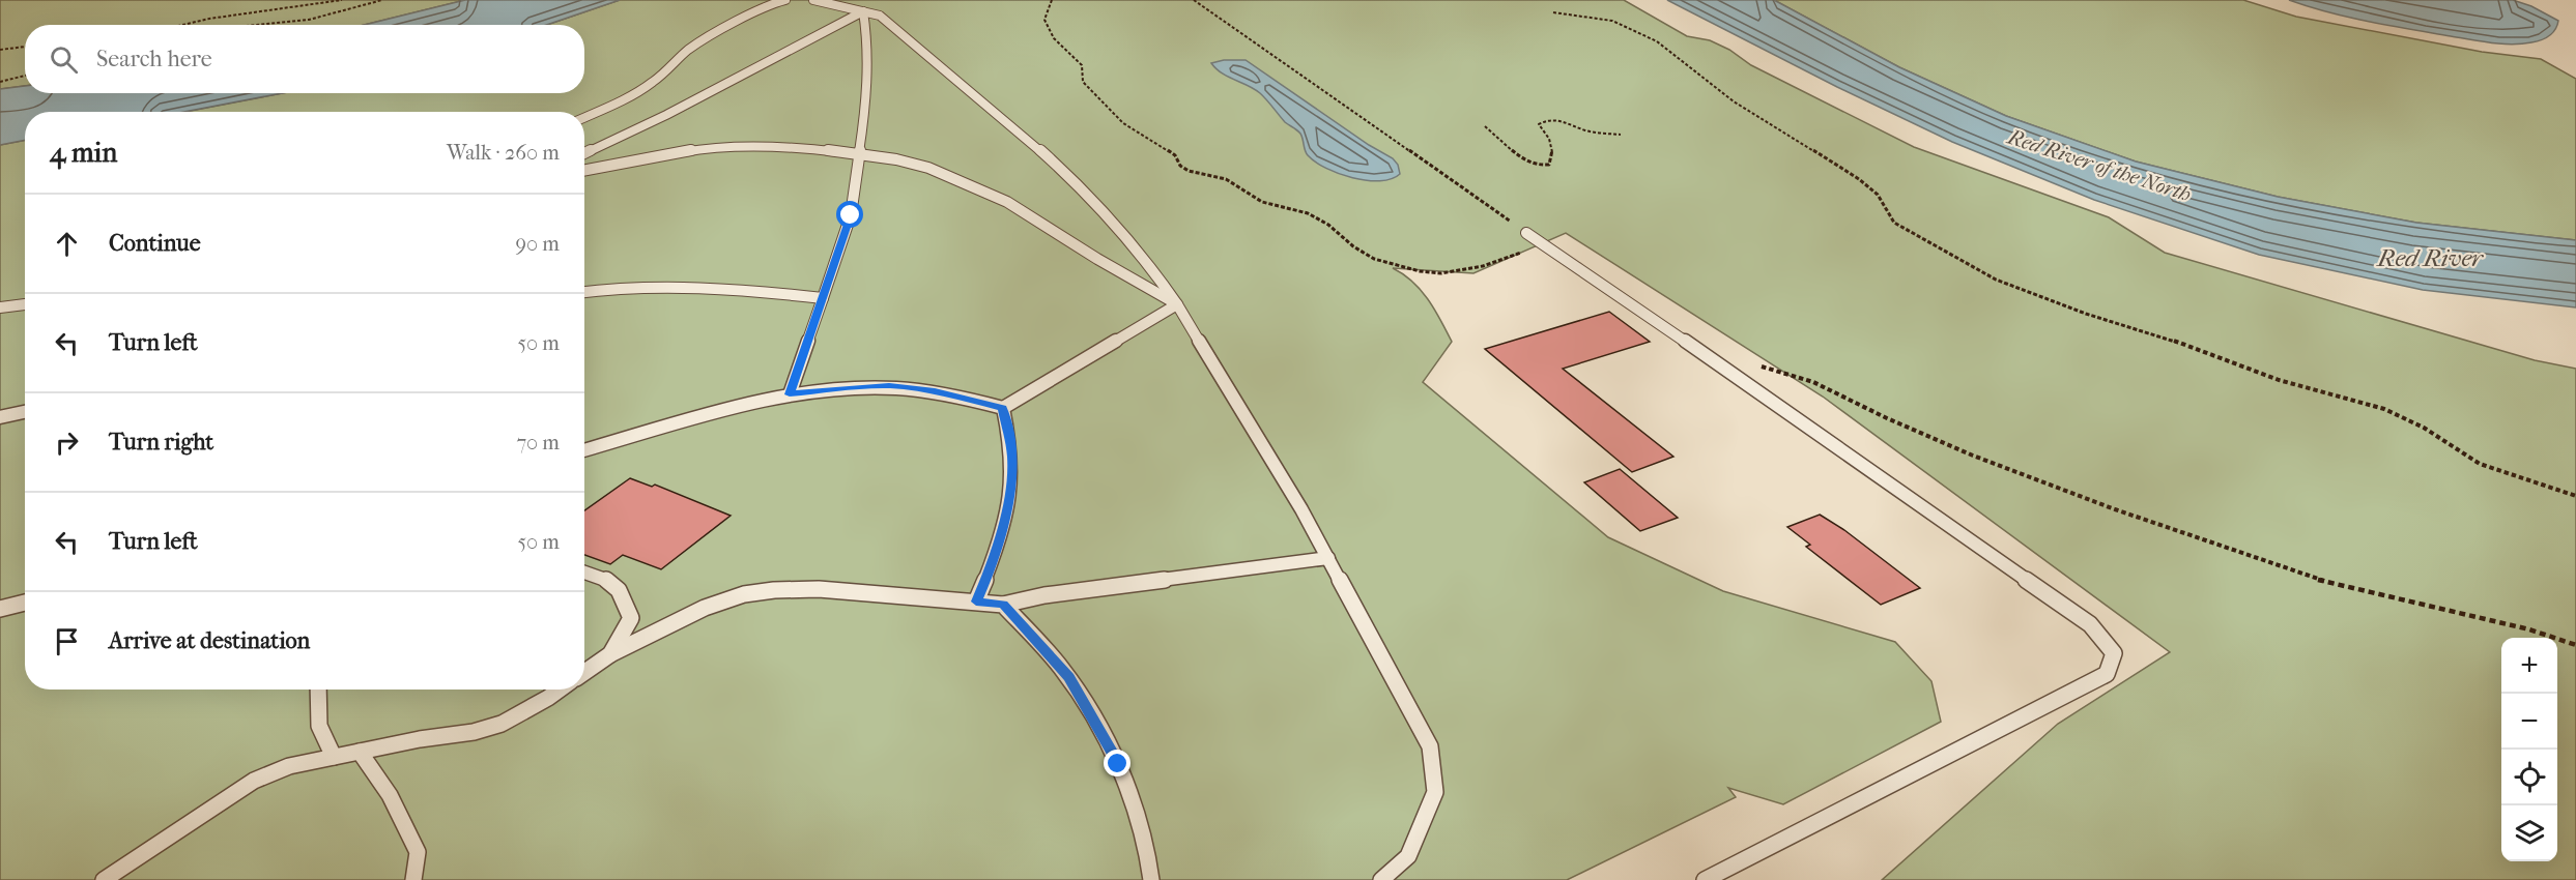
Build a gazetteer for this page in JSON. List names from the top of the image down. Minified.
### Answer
{"water":["Red River of the North","Red River"],"page":{"search":"Search here","heading":["4 min","Walk · 260 m"],"list":[["Continue","90 m"],["Turn left","50 m"],["Turn right","70 m"],["Turn left","50 m"],"Arrive at destination"],"map_buttons":["+","−"]}}
